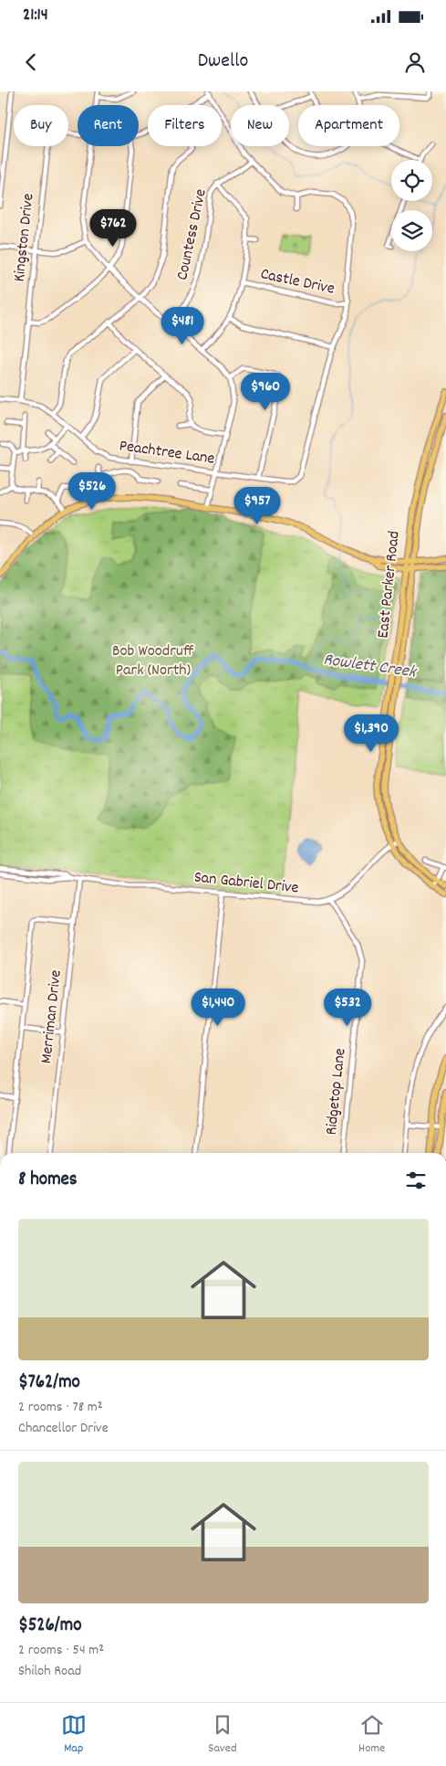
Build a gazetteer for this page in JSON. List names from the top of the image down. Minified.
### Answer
{"streets":{"main road":["East Parker Road"],"street":["Countess Drive","Kingston Drive","Castle Drive","Peachtree Lane","San Gabriel Drive","Merriman Drive","Ridgetop Lane"]},"crossings":[["Kingston Drive","Peachtree Lane"],["East Parker Road","San Gabriel Drive"],["San Gabriel Drive","Merriman Drive"],["San Gabriel Drive","Ridgetop Lane"]],"water":["Rowlett Creek"],"parks":["Bob Woodruff Park (North)"],"page":{"status":"21:14","header":"Dwello","chip":["Buy","Rent","Filters","New","Apartment"],"price":["$762","$481","$960","$526","$957","$1,390","$1,440","$532"],"heading":"8 homes","list":[{"name":"$762/mo","note":"2 rooms · 78 m² · Chancellor Drive"},{"name":"$526/mo","note":"2 rooms · 54 m² · Shiloh Road"}],"tabs":["Map","Saved","Home"]}}
